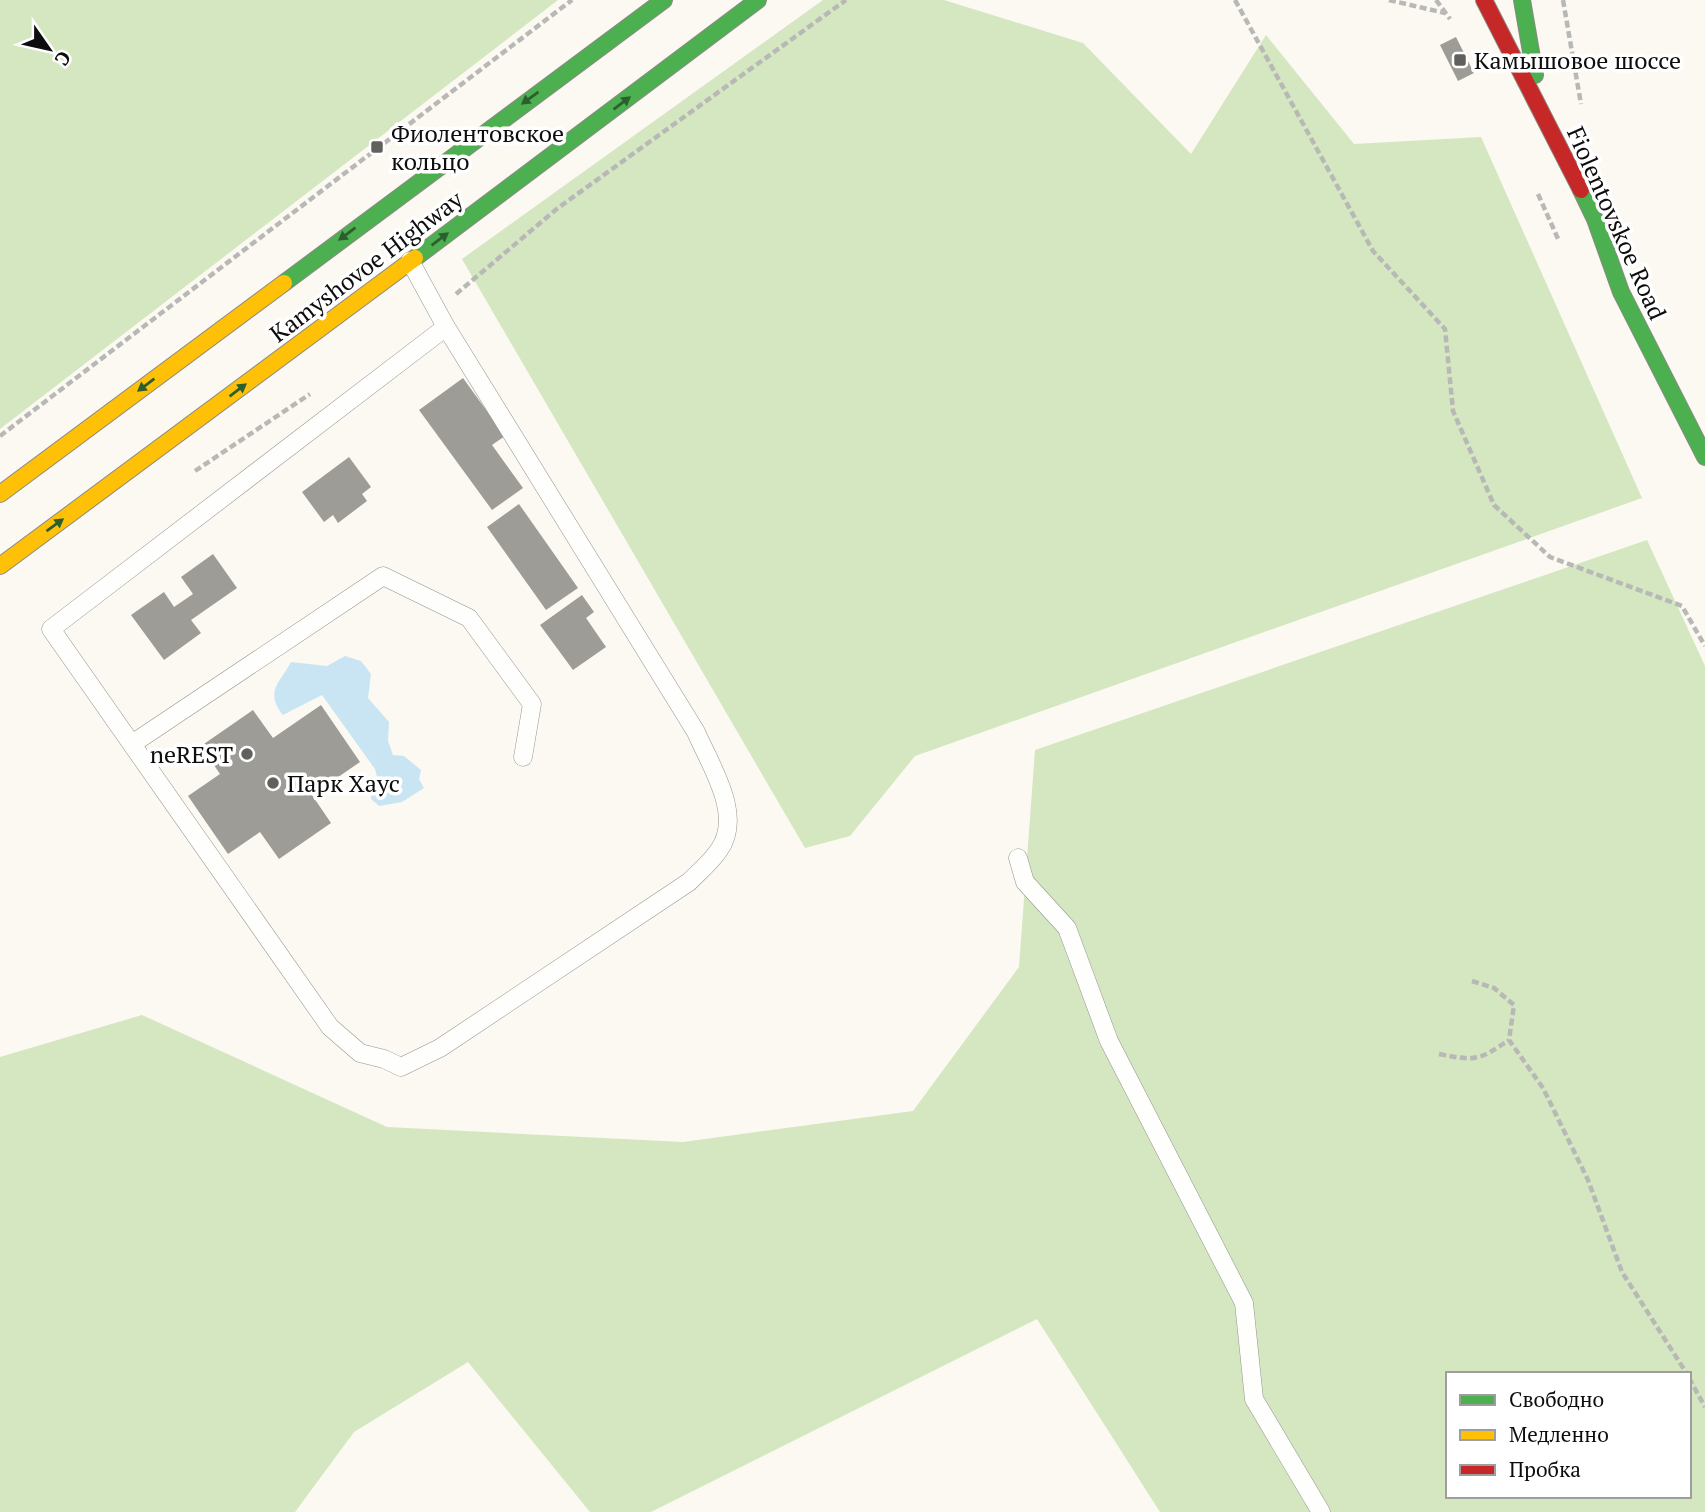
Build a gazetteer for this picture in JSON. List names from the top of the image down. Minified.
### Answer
{"streets":{"main road":["Fiolentovskoe Road","Kamyshovoe Highway"]},"places":{"transit":["Камышовое шоссе","Фиолентовское кольцо"],"other":["neREST","Парк Хаус"]},"legend":["Свободно","Медленно","Пробка"],"north":"bottom right"}
